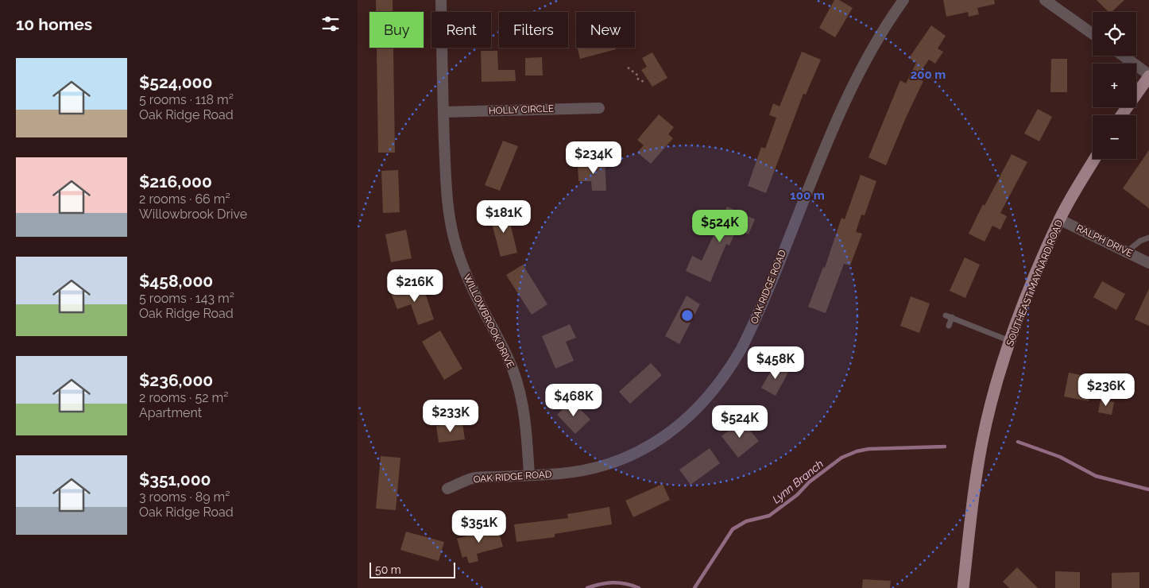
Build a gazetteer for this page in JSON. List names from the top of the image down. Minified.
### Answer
{"streets":{"main road":["SOUTHEAST MAYNARD ROAD"],"street":["HOLLY CIRCLE","RALPH DRIVE","OAK RIDGE ROAD","WILLOWBROOK DRIVE"]},"crossings":[["HOLLY CIRCLE","WILLOWBROOK DRIVE"],["RALPH DRIVE","SOUTHEAST MAYNARD ROAD"],["OAK RIDGE ROAD","WILLOWBROOK DRIVE"]],"water":["Lynn Branch"],"scale_bar":"50 m","page":{"heading":"10 homes","map_buttons":["+","−"],"chip":["Buy","Rent","Filters","New"],"list":[{"name":"$524,000","note":"5 rooms · 118 m² · Oak Ridge Road"},{"name":"$216,000","note":"2 rooms · 66 m² · Willowbrook Drive"},{"name":"$458,000","note":"5 rooms · 143 m² · Oak Ridge Road"},{"name":"$236,000","note":"2 rooms · 52 m² · Apartment"},{"name":"$351,000","note":"3 rooms · 89 m² · Oak Ridge Road"}],"price":["$234K","$181K","$524K","$216K","$458K","$236K","$468K","$233K","$524K","$351K"],"scale":"50 m"},"rings":["200 m","100 m"]}
